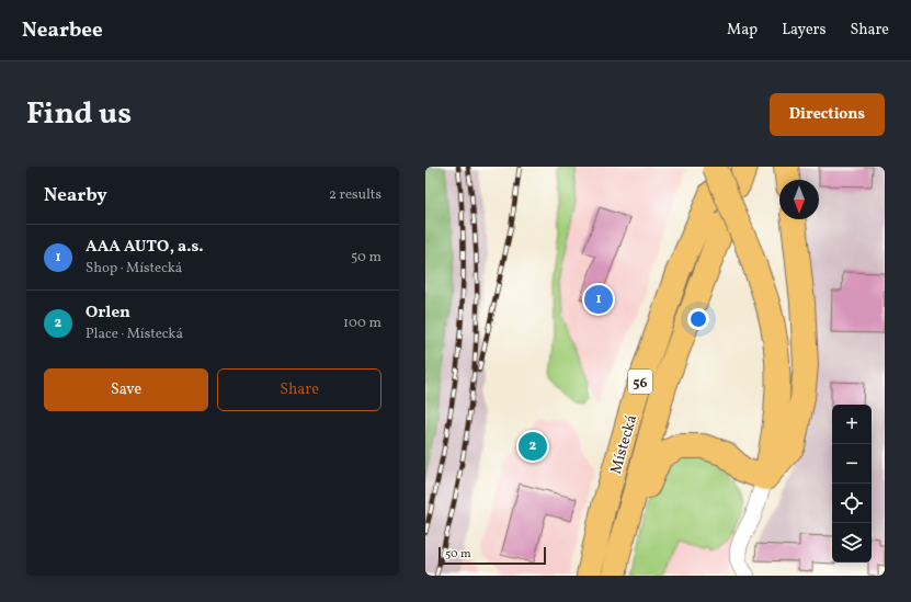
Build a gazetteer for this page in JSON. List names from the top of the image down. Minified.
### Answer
{"streets":{"highway":["56","Místecká"]},"scale_bar":"50 m","north":"bottom","page":{"header":"Nearbee","nav":["Map","Layers","Share"],"title":"Find us","buttons":["Directions",["Save","Share"]],"heading":["Nearby","2 results"],"list":[{"mark":"1","name":"AAA AUTO, a.s.","note":"Shop · Místecká","value":"50 m"},{"mark":"2","name":"Orlen","note":"Place · Místecká","value":"100 m"}],"pins":["1","2"],"map_buttons":["+","−"],"scale":"50 m"}}
